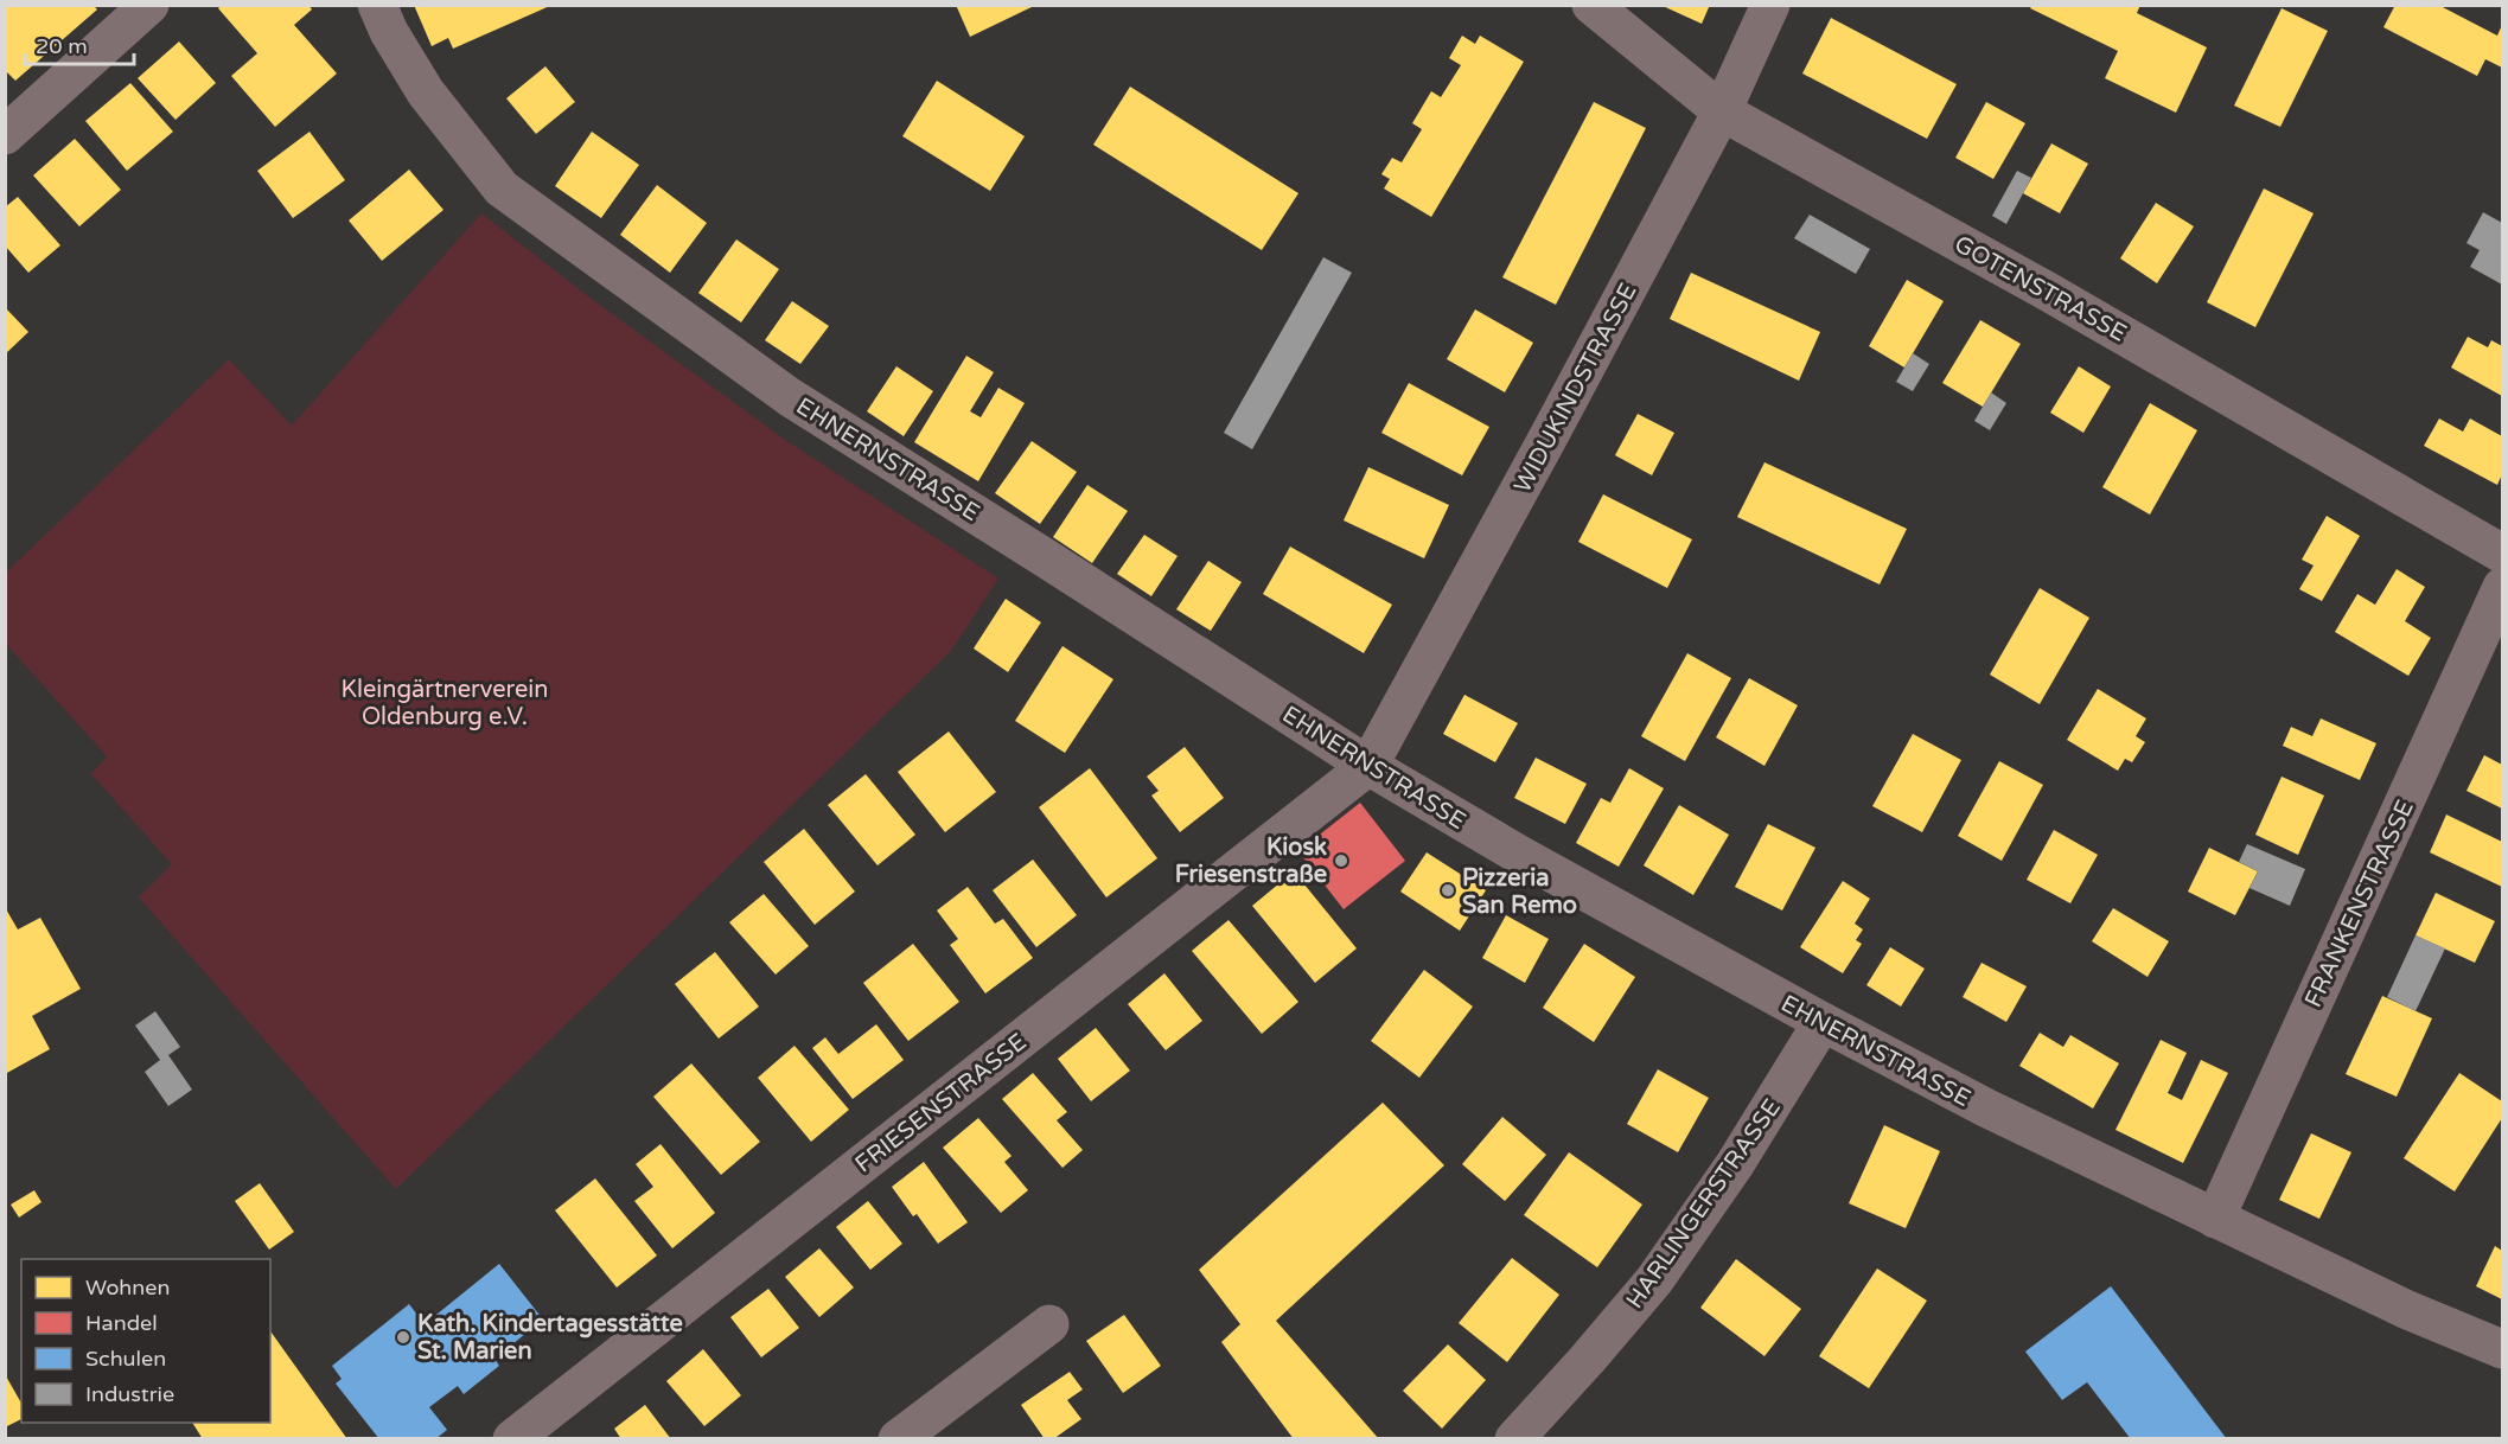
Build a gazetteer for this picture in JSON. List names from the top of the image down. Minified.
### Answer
{"streets":{"street":["GOTENSTRASSE","WIDUKINDSTRASSE","EHNERNSTRASSE","FRANKENSTRASSE","FRIESENSTRASSE","HARLINGERSTRASSE"]},"crossings":[["GOTENSTRASSE","WIDUKINDSTRASSE"],["WIDUKINDSTRASSE","EHNERNSTRASSE"],["WIDUKINDSTRASSE","FRIESENSTRASSE"],["EHNERNSTRASSE","FRANKENSTRASSE"],["EHNERNSTRASSE","FRIESENSTRASSE"],["EHNERNSTRASSE","HARLINGERSTRASSE"]],"parks":["Kleingärtnerverein Oldenburg e.V."],"places":["Kiosk Friesenstraße","Pizzeria San Remo","Kath. Kindertagesstätte St. Marien"],"legend":["Wohnen","Handel","Schulen","Industrie"],"scale_bar":"20 m"}
